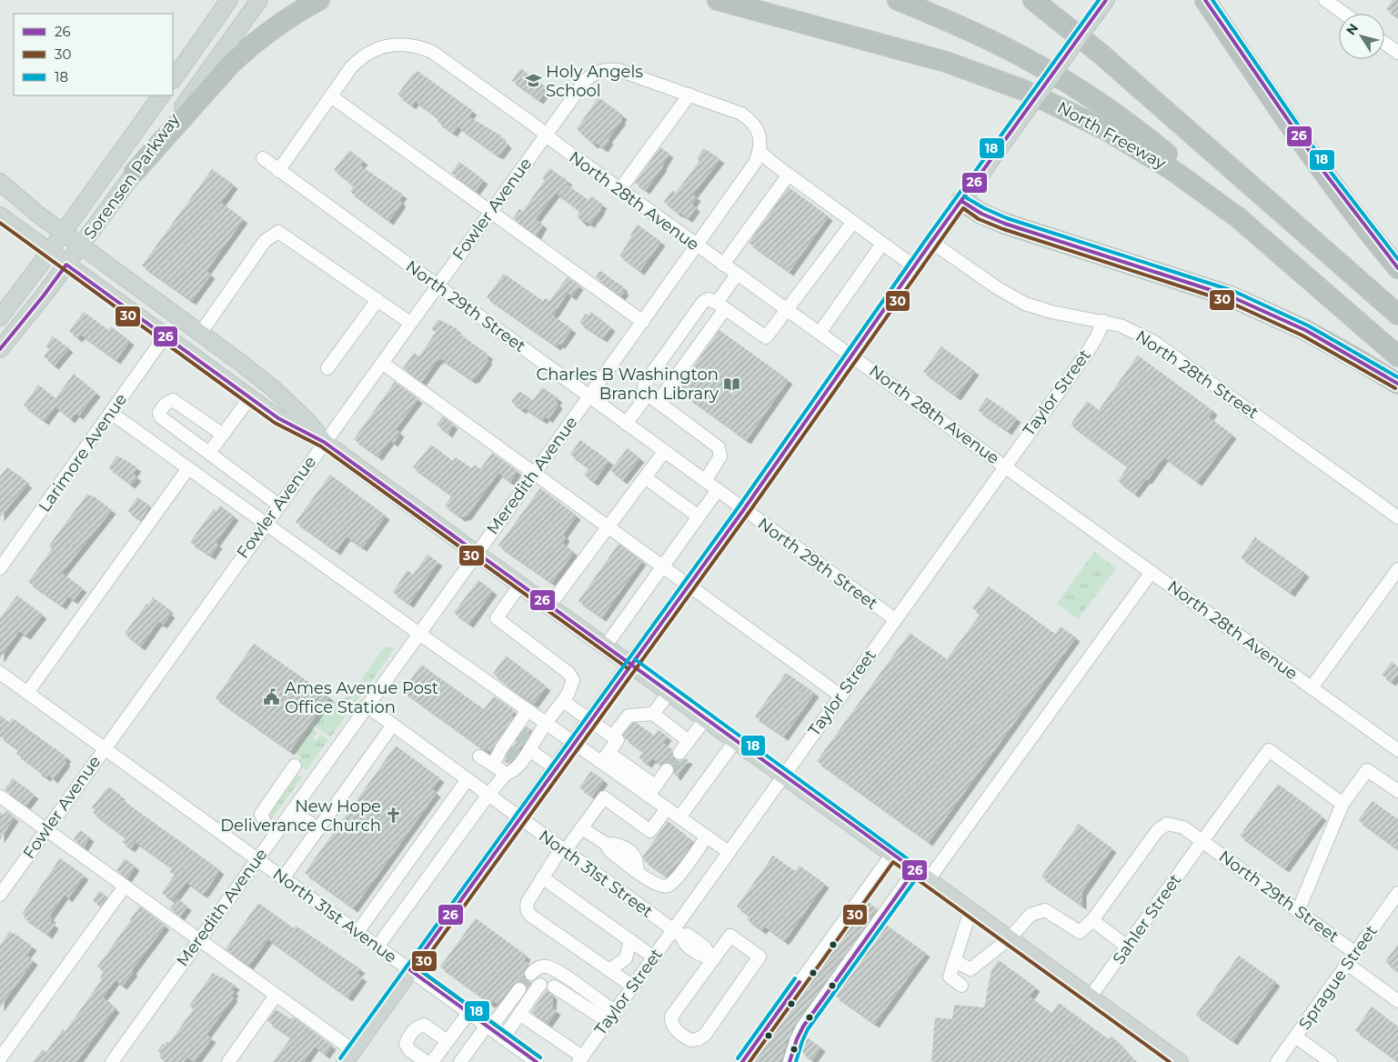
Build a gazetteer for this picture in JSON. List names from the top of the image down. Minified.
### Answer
{"streets":{"highway":["North Freeway"],"main road":["Sorensen Parkway"],"street":["North 28th Avenue","Fowler Avenue","North 29th Street","North 28th Street","Taylor Street","Larimore Avenue","Meredith Avenue","North 31st Street","North 31st Avenue","Sahler Street","Sprague Street"]},"crossings":[["North 28th Avenue","Fowler Avenue"],["North 28th Avenue","Taylor Street"],["North 28th Avenue","Meredith Avenue"],["Fowler Avenue","North 29th Street"],["Fowler Avenue","North 31st Avenue"],["North 29th Street","Taylor Street"],["North 29th Street","Meredith Avenue"],["North 29th Street","Sahler Street"],["North 29th Street","Sprague Street"],["North 28th Street","Taylor Street"],["Taylor Street","North 31st Street"],["Meredith Avenue","North 31st Street"],["Meredith Avenue","North 31st Avenue"]],"places":{"school or university":["Holy Angels School"],"library":["Charles B Washington Branch Library"],"public building":["Ames Avenue Post Office Station"],"church":["New Hope Deliverance Church"]},"lines":["transit line 26","transit line 18","transit line 30"],"legend":["26","30","18"],"north":"top left"}
